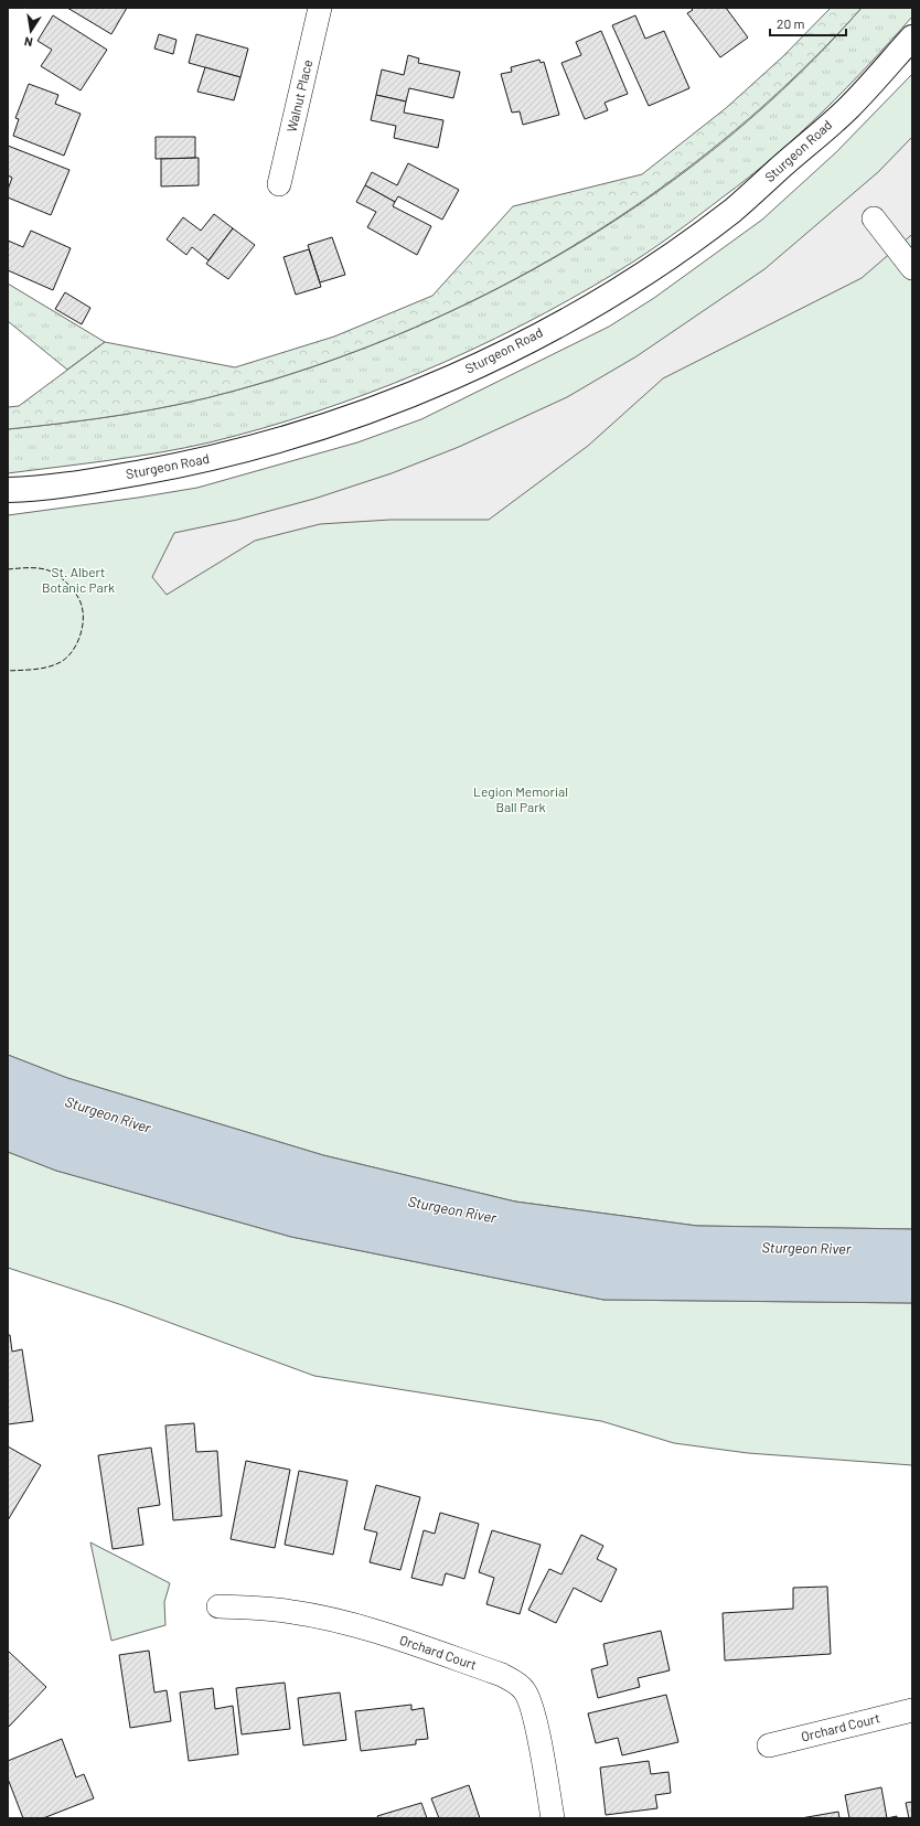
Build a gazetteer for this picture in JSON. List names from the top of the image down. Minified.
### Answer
{"streets":{"main road":["Sturgeon Road"],"street":["Walnut Place","Orchard Court"]},"water":["Sturgeon River"],"parks":["St. Albert Botanic Park","Legion Memorial Ball Park"],"scale_bar":"20 m","north":"bottom"}
